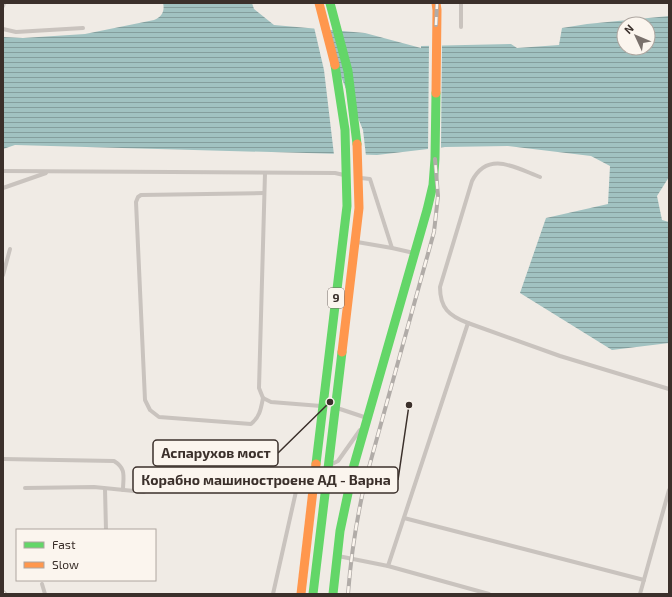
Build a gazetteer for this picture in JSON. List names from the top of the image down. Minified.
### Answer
{"streets":{"main road":["9"]},"places":["Аспарухов мост","Корабно машиностроене АД - Варна"],"legend":["Fast","Slow"],"north":"top left"}
